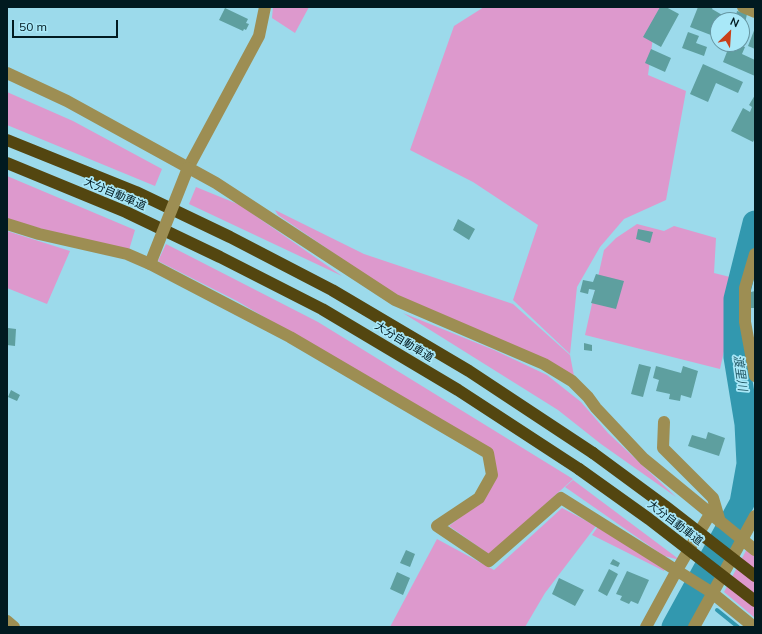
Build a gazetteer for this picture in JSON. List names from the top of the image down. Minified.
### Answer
{"streets":{"highway":["大分自動車道"]},"water":["渡里川"],"scale_bar":"50 m","north":"top right"}
